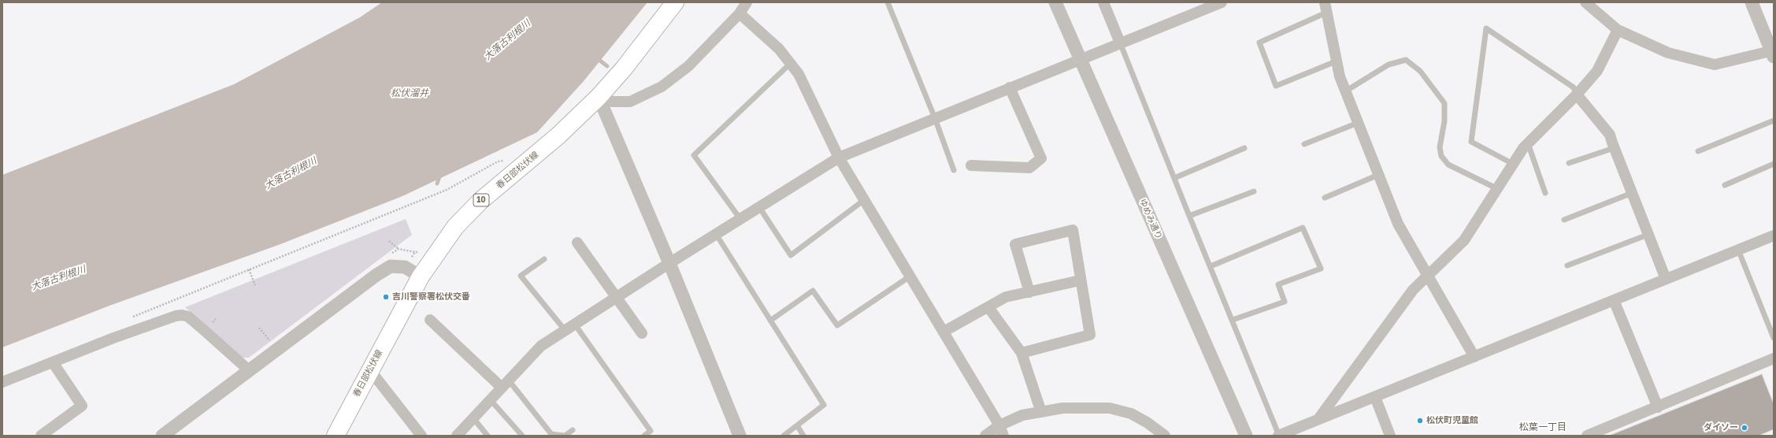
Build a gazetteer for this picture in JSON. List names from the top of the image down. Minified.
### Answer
{"streets":{"main road":["春日部松伏線","10"],"street":["ゆめみ通り"]},"districts":["松葉一丁目"],"water":["大落古利根川","松伏溜井"],"places":["吉川警察署松伏交番","松伏町児童館","ダイソー"]}
